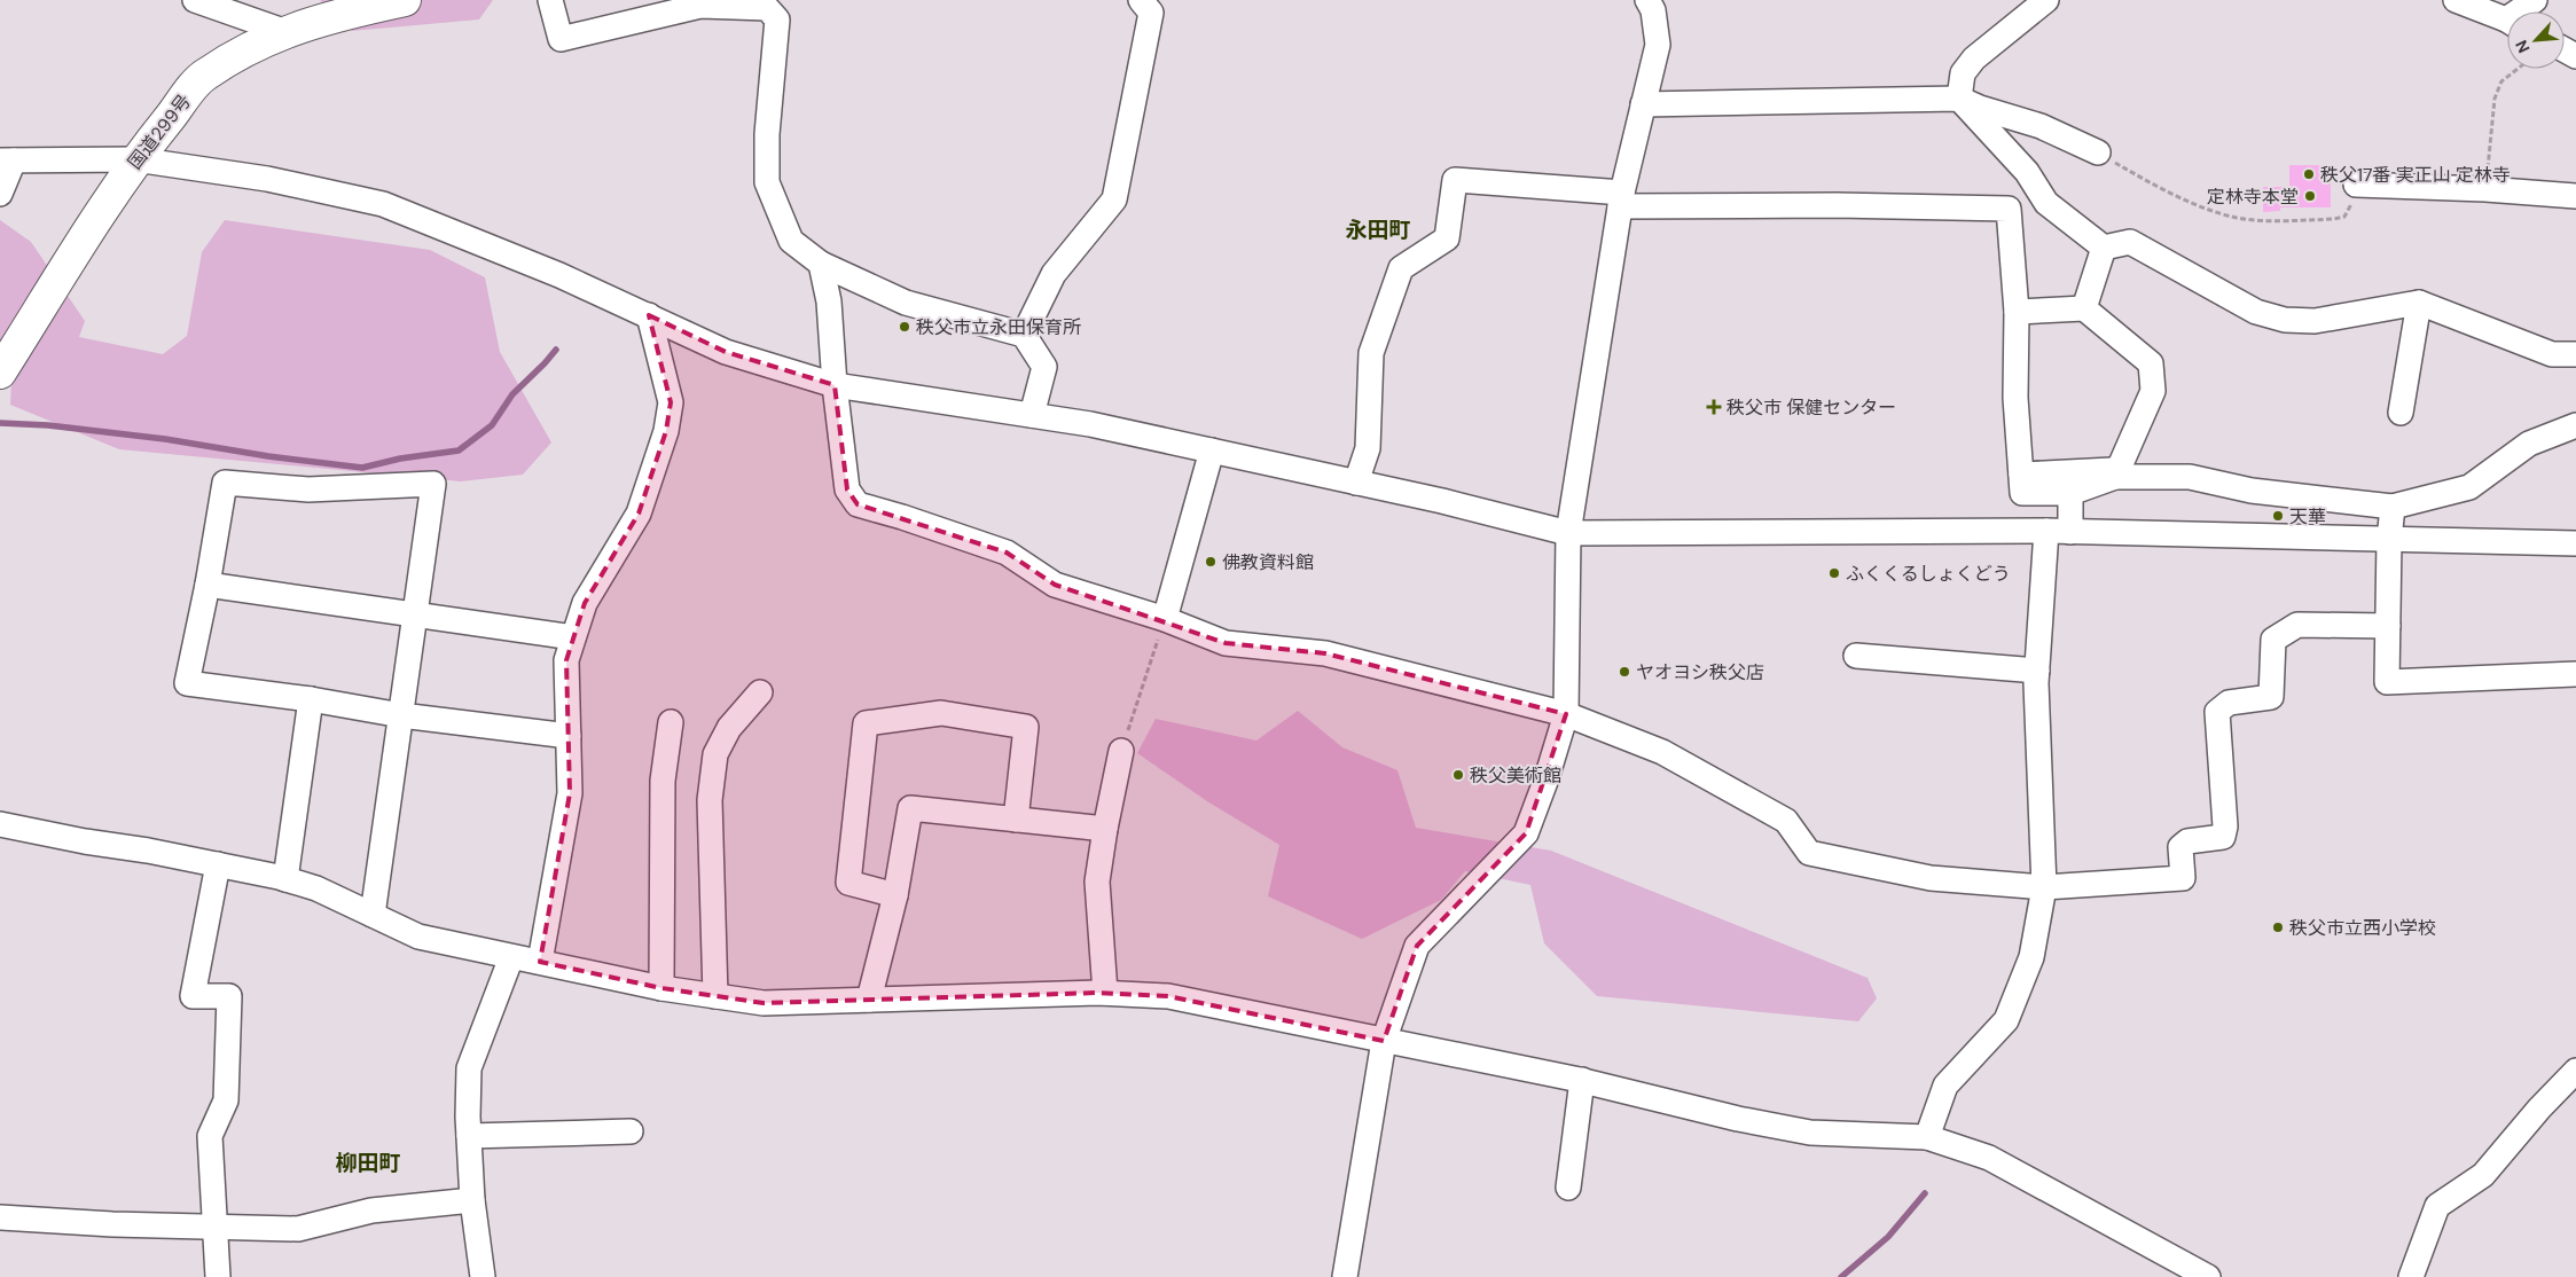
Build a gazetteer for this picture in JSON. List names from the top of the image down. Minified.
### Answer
{"streets":{"highway":["国道299号"]},"districts":["永田町","柳田町"],"places":{"other":["秩父17番 実正山 定林寺","定林寺本堂","秩父市立永田保育所","天華","佛教資料館","ふくくるしょくどう","ヤオヨシ秩父店","秩父美術館","秩父市立西小学校"],"health":["秩父市 保健センター"]},"north":"bottom left"}
